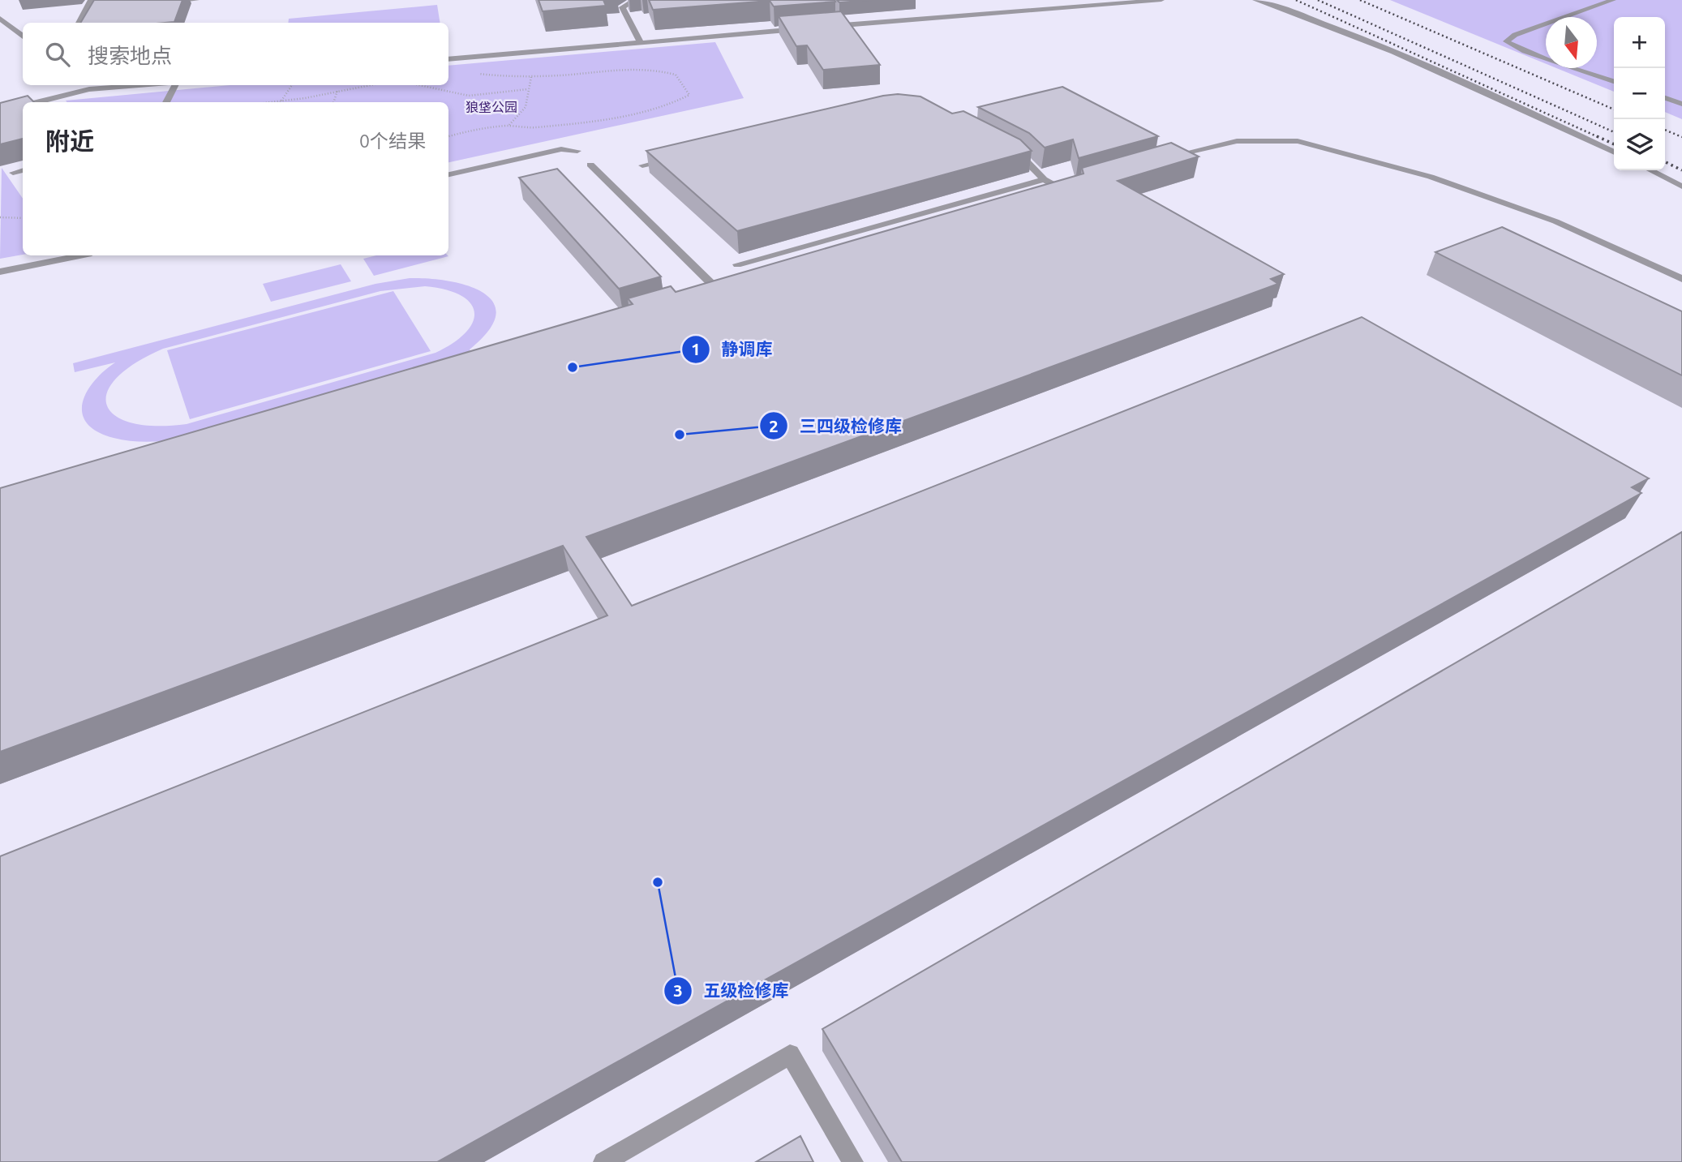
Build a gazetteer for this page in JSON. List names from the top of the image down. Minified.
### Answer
{"parks":["狼垡公园"],"places":["静调库","三四级检修库","五级检修库"],"north":"bottom","page":{"map_buttons":["+","−"],"search":"搜索地点","heading":["附近","0个结果"]}}
